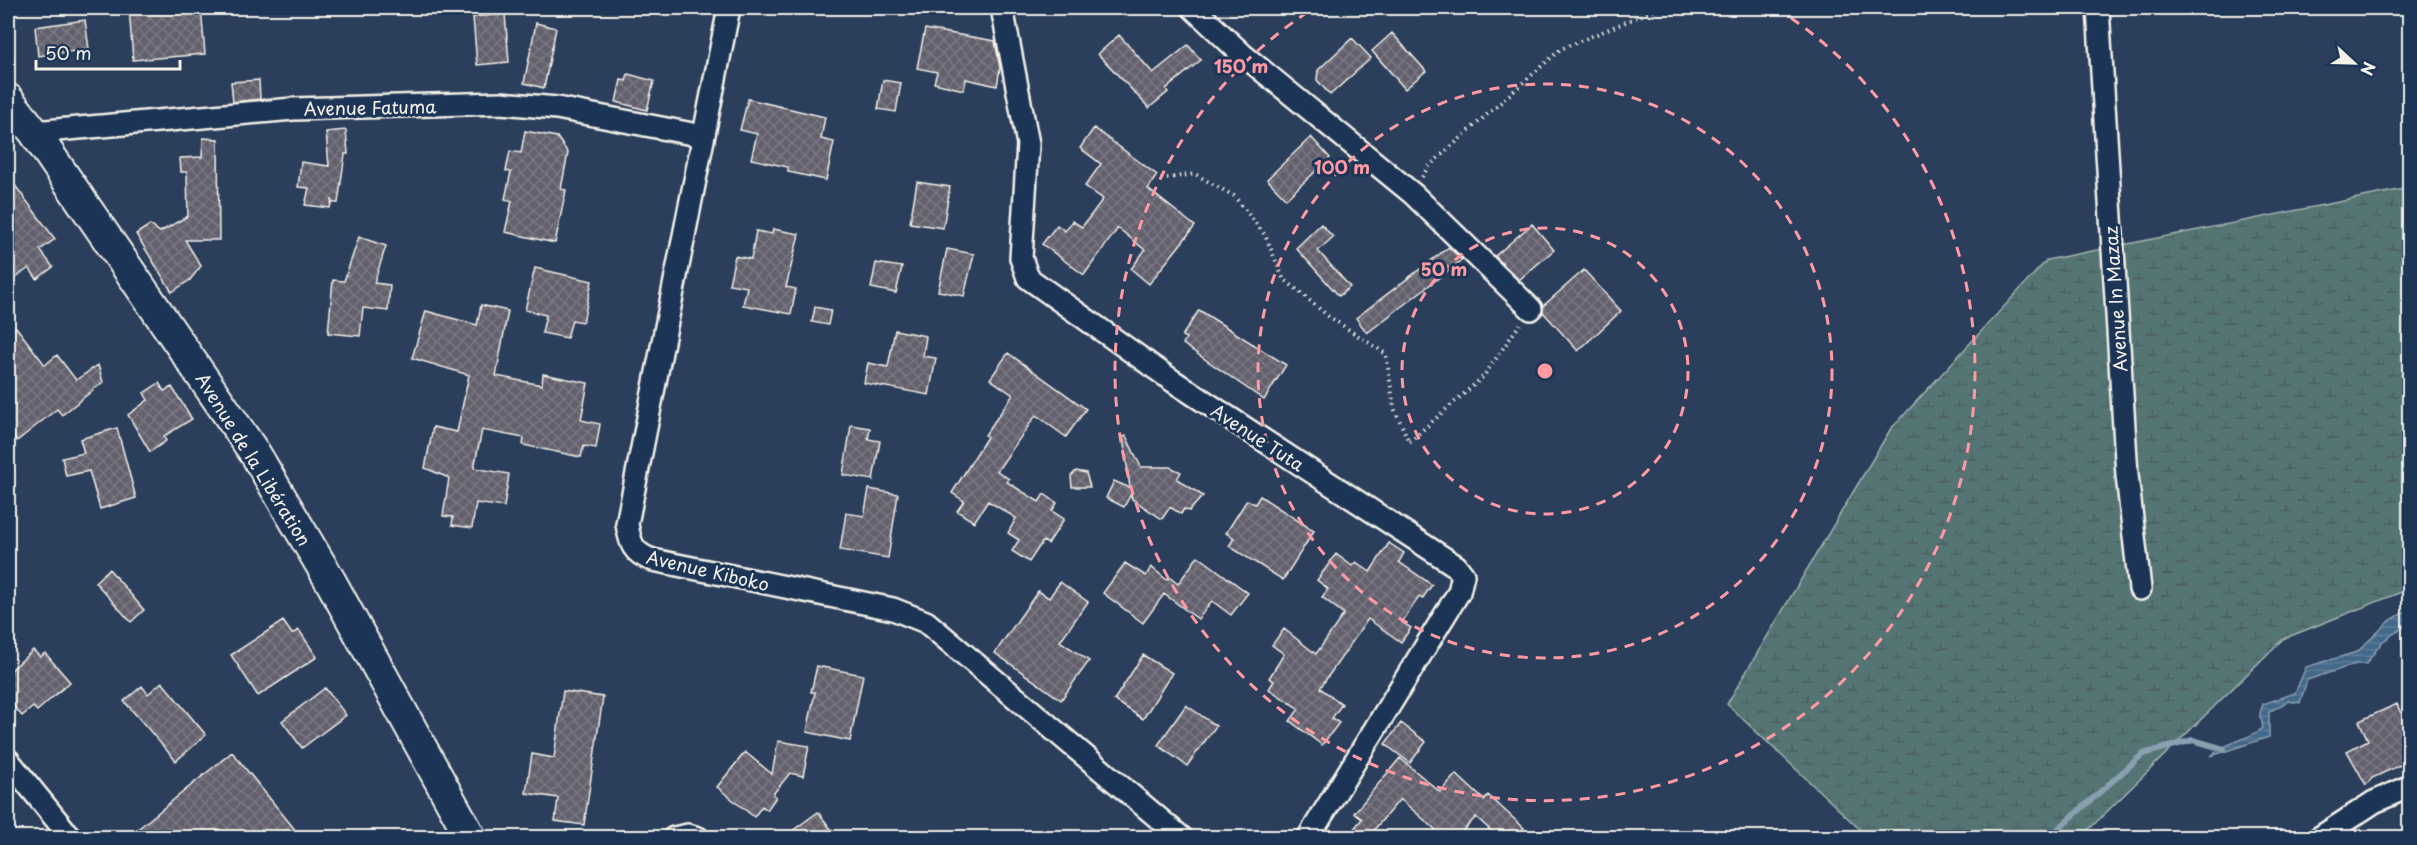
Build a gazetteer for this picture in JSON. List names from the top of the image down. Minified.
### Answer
{"streets":{"street":["Avenue Fatuma","Avenue In Mazaz","Avenue Tuta","Avenue de la Libération","Avenue Kiboko"]},"crossings":[["Avenue Fatuma","Avenue de la Libération"],["Avenue Fatuma","Avenue Kiboko"]],"scale_bar":"50 m","north":"right","rings":["150 m","100 m","50 m"]}
